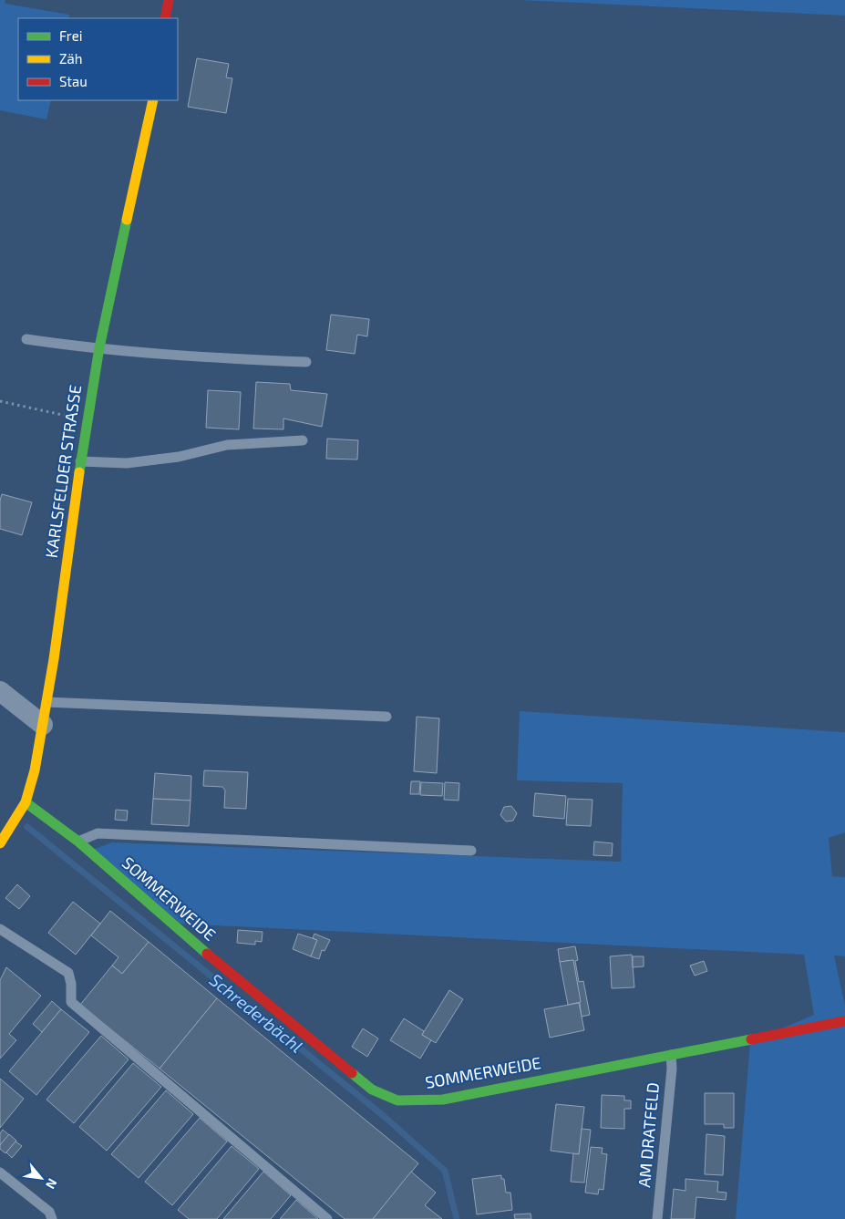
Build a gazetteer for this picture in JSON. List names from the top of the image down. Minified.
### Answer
{"streets":{"street":["KARLSFELDER STRASSE","SOMMERWEIDE"],"lane":["AM DRATFELD"]},"crossings":[["KARLSFELDER STRASSE","SOMMERWEIDE"],["SOMMERWEIDE","AM DRATFELD"]],"water":["Schrederbächl"],"legend":["Frei","Zäh","Stau"],"north":"bottom right"}
